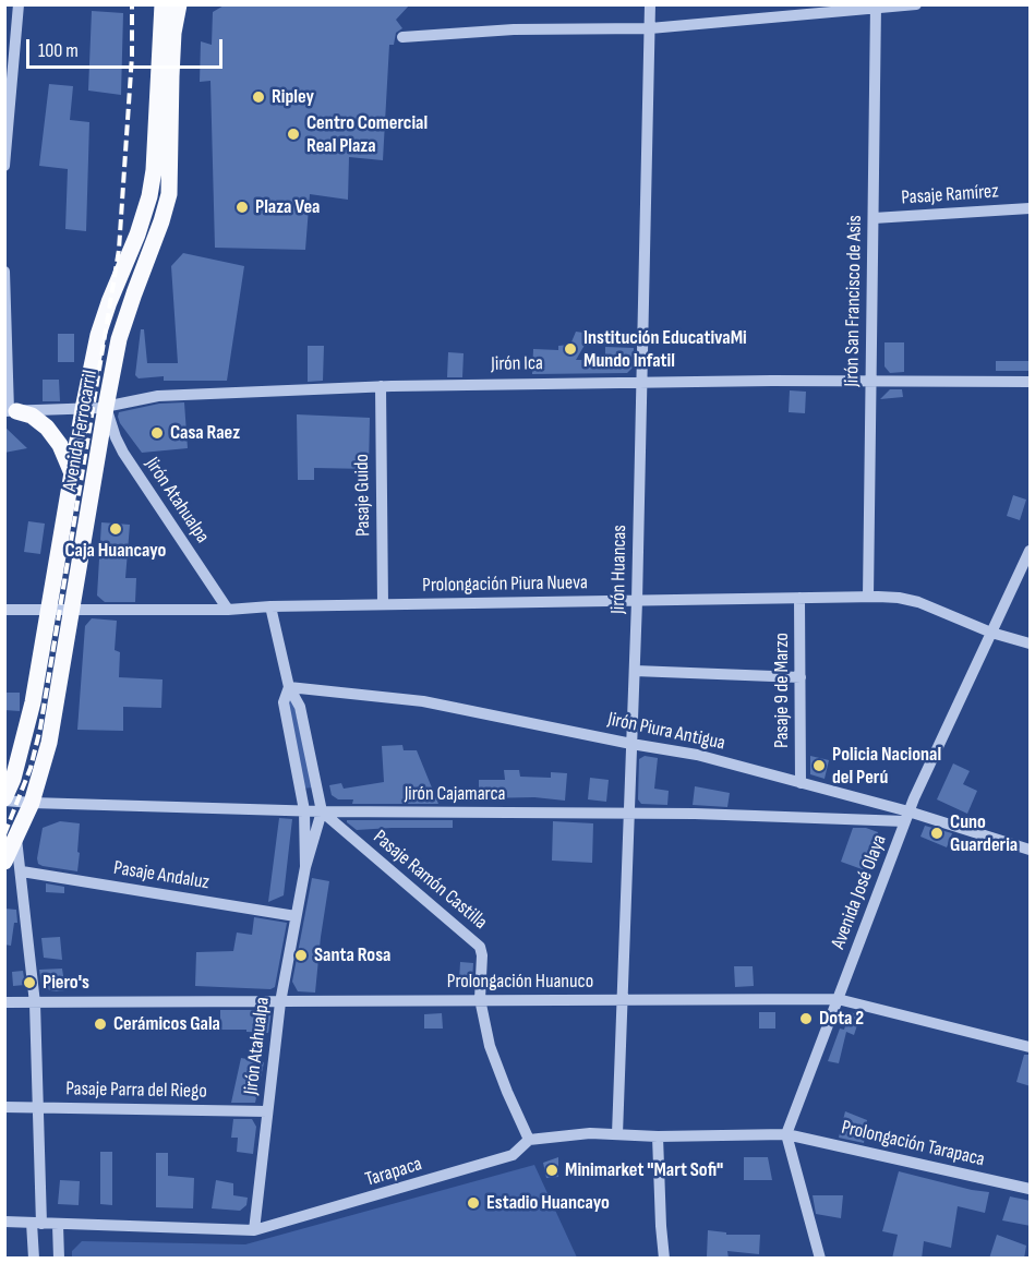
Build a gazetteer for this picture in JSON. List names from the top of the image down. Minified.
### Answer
{"streets":{"main road":["Avenida Ferrocarril"],"street":["Pasaje Ramírez","Jirón San Francisco de Asis","Jirón Ica","Pasaje Guido","Jirón Atahualpa","Jirón Huancas","Prolongación Piura Nueva","Pasaje 9 de Marzo","Jirón Piura Antigua","Jirón Cajamarca","Pasaje Andaluz","Pasaje Ramón Castilla","Avenida José Olaya","Prolongación Huanuco","Pasaje Parra del Riego","Prolongación Tarapaca","Tarapaca"]},"crossings":[["Pasaje Ramírez","Jirón San Francisco de Asis"],["Jirón San Francisco de Asis","Jirón Ica"],["Jirón San Francisco de Asis","Prolongación Piura Nueva"],["Jirón Ica","Avenida Ferrocarril"],["Jirón Ica","Pasaje Guido"],["Jirón Ica","Jirón Atahualpa"],["Jirón Ica","Jirón Huancas"],["Avenida Ferrocarril","Jirón Atahualpa"],["Avenida Ferrocarril","Prolongación Piura Nueva"],["Avenida Ferrocarril","Jirón Cajamarca"],["Pasaje Guido","Prolongación Piura Nueva"],["Jirón Atahualpa","Prolongación Piura Nueva"],["Jirón Atahualpa","Jirón Piura Antigua"],["Jirón Atahualpa","Jirón Cajamarca"],["Jirón Atahualpa","Pasaje Andaluz"],["Jirón Atahualpa","Pasaje Ramón Castilla"],["Jirón Atahualpa","Prolongación Huanuco"],["Jirón Atahualpa","Pasaje Parra del Riego"],["Jirón Atahualpa","Tarapaca"],["Jirón Huancas","Prolongación Piura Nueva"],["Jirón Huancas","Jirón Piura Antigua"],["Jirón Huancas","Jirón Cajamarca"],["Jirón Huancas","Prolongación Huanuco"],["Jirón Huancas","Tarapaca"],["Prolongación Piura Nueva","Pasaje 9 de Marzo"],["Prolongación Piura Nueva","Avenida José Olaya"],["Pasaje 9 de Marzo","Jirón Piura Antigua"],["Jirón Piura Antigua","Jirón Cajamarca"],["Jirón Piura Antigua","Avenida José Olaya"],["Jirón Cajamarca","Pasaje Ramón Castilla"],["Jirón Cajamarca","Avenida José Olaya"],["Pasaje Ramón Castilla","Prolongación Huanuco"],["Pasaje Ramón Castilla","Tarapaca"],["Avenida José Olaya","Prolongación Huanuco"],["Avenida José Olaya","Prolongación Tarapaca"],["Avenida José Olaya","Tarapaca"],["Prolongación Tarapaca","Tarapaca"]],"places":["Ripley","Centro Comercial Real Plaza","Plaza Vea","Institución EducativaMi Mundo Infatil","Casa Raez","Caja Huancayo","Policia Nacional del Perú","Cuno Guarderia","Santa Rosa","Piero's","Dota 2","Cerámicos Gala","Minimarket \"Mart Sofi\"","Estadio Huancayo"],"scale_bar":"100 m"}
